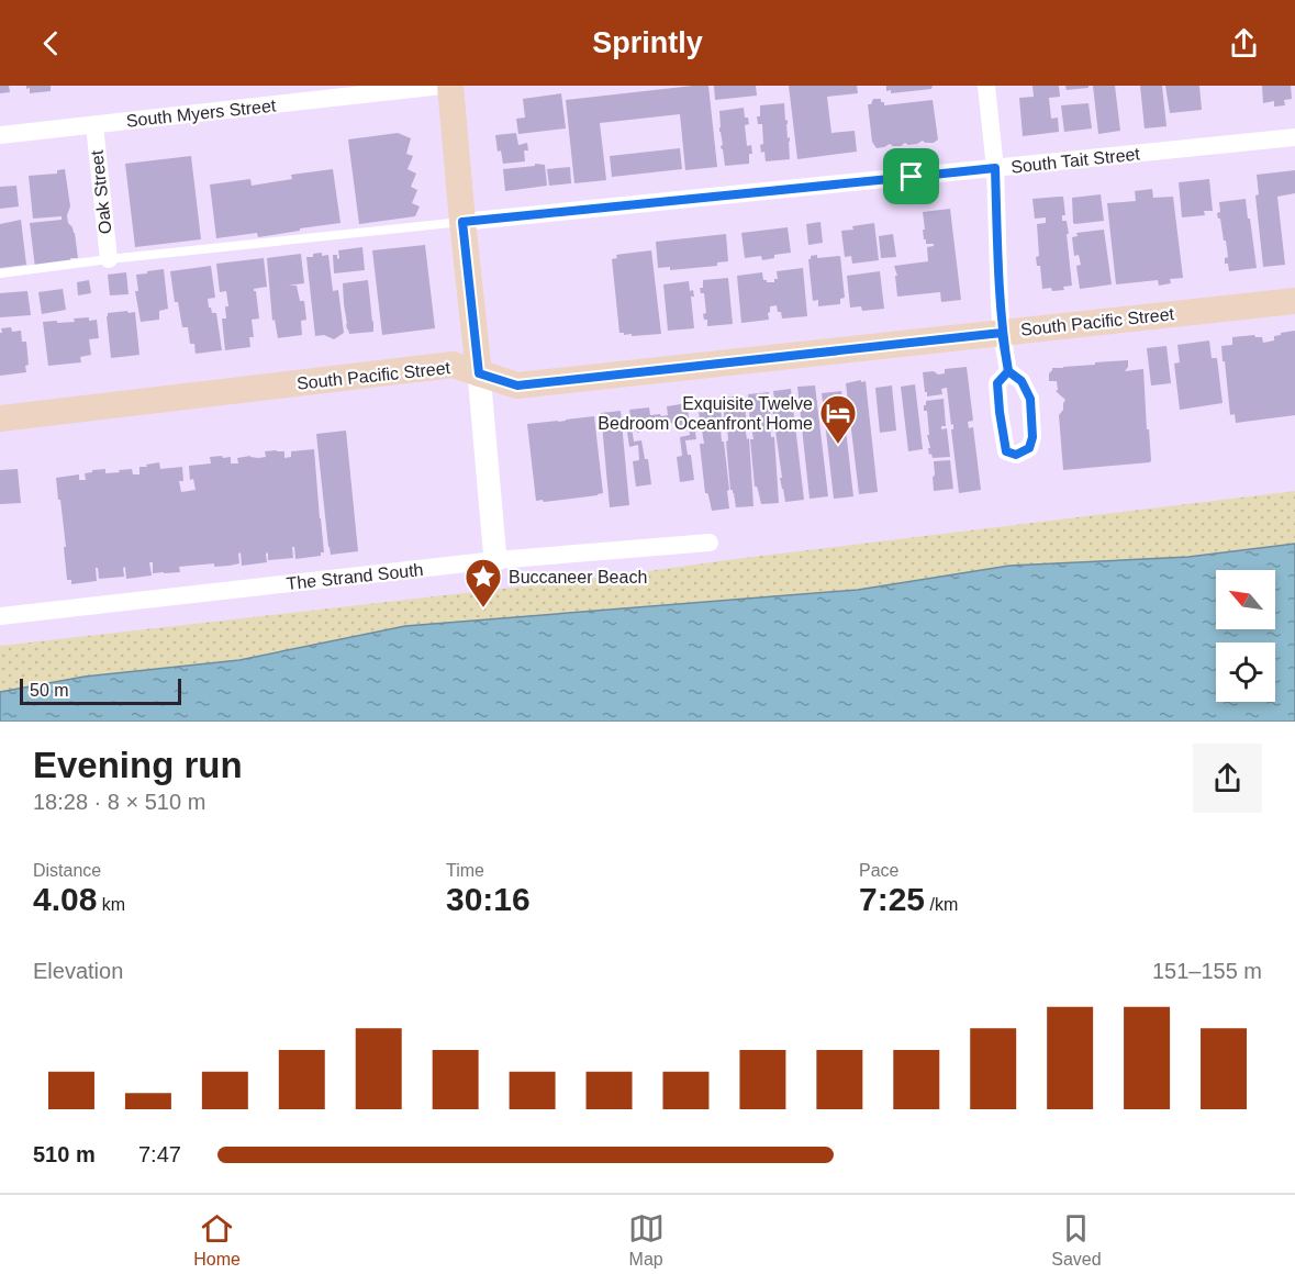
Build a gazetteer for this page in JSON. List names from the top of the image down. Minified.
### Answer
{"streets":{"main road":["South Pacific Street"],"street":["South Myers Street","South Tait Street","Oak Street","The Strand South"]},"crossings":[["South Myers Street","Oak Street"]],"places":{"hotel":["Exquisite Twelve Bedroom Oceanfront Home"],"place":["Buccaneer Beach"]},"scale_bar":"50 m","north":"top left","page":{"header":"Sprintly","scale":"50 m","heading":["Evening run","18:28 · 8 × 510 m"],"stats":[["Distance","4.08 km"],["Time","30:16"],["Pace","7:25 /km"]],"chart":["Elevation","151–155 m"],"list":[{"name":"510 m","note":"7:47"}],"tabs":["Home","Map","Saved"]}}
